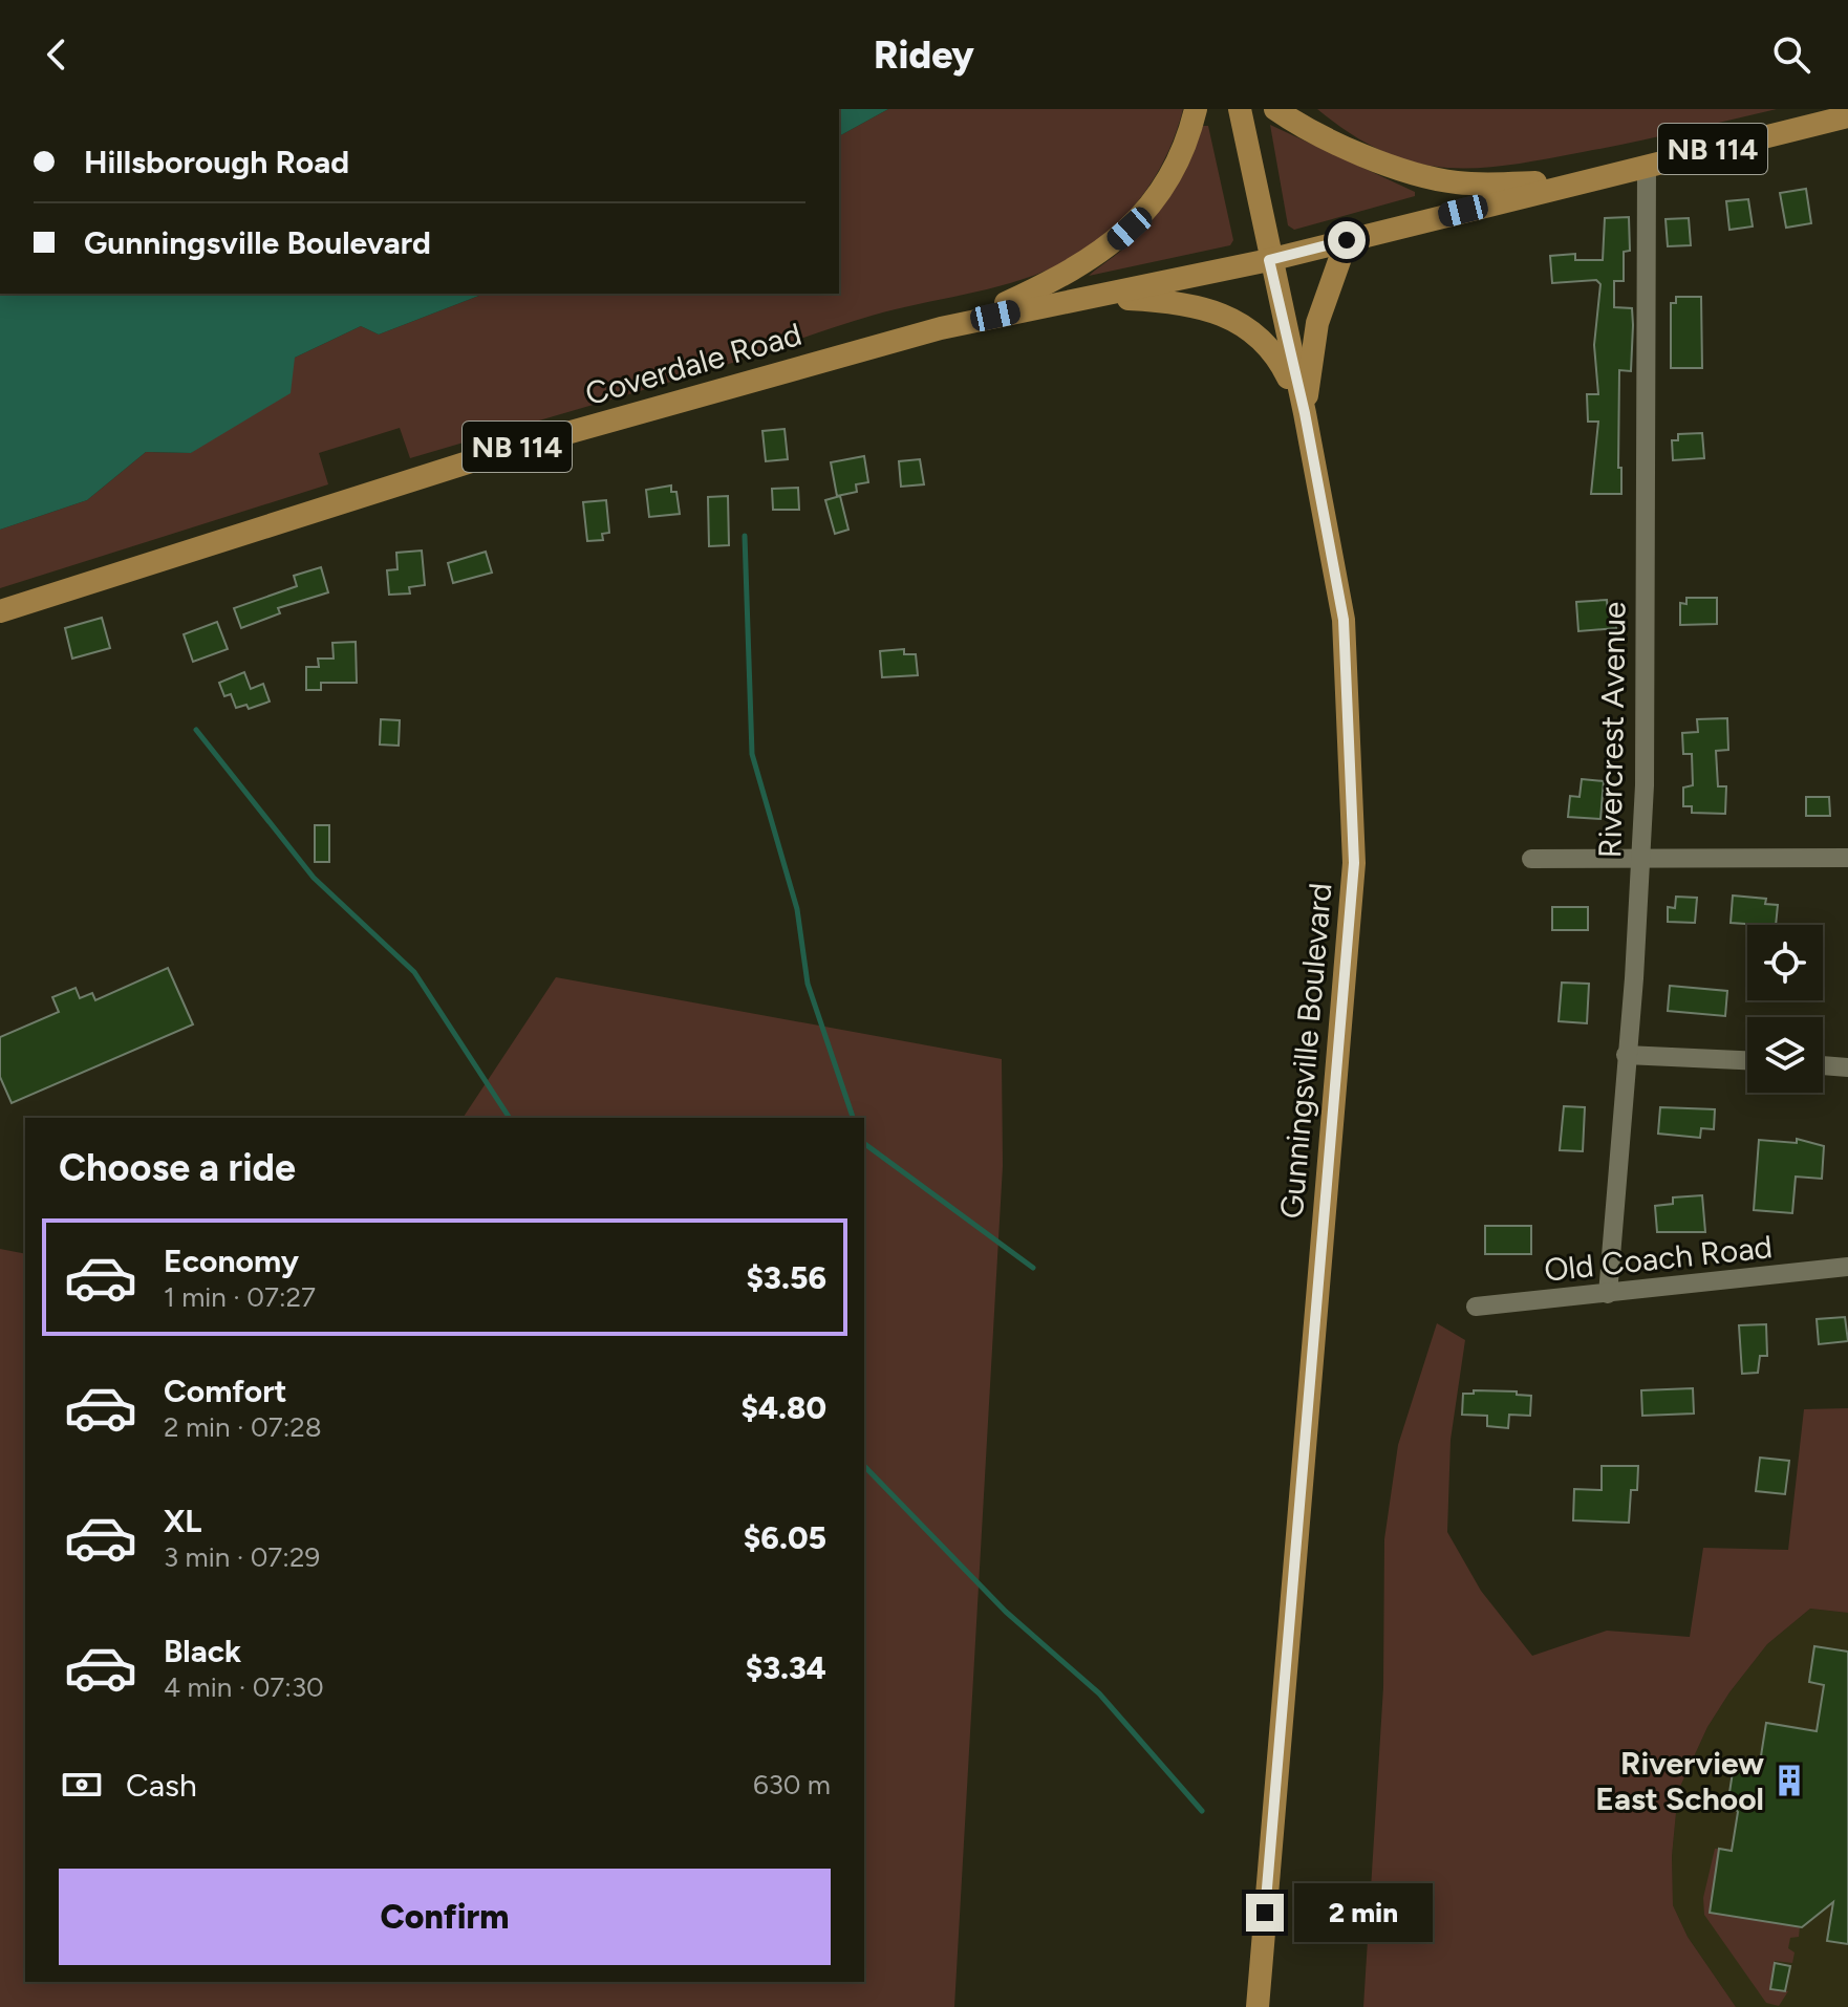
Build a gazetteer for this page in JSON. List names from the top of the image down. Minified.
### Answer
{"streets":{"main road":["NB 114","Coverdale Road","Gunningsville Boulevard"],"street":["Rivercrest Avenue","Old Coach Road"]},"crossings":[["NB 114","Coverdale Road"],["NB 114","Rivercrest Avenue"],["NB 114","Gunningsville Boulevard"],["Coverdale Road","Gunningsville Boulevard"],["Rivercrest Avenue","Old Coach Road"]],"places":{"building":["Riverview East School"]},"page":{"header":"Ridey","banner":["Hillsborough Road","Gunningsville Boulevard"],"heading":"Choose a ride","list":[{"name":"Economy","note":"1 min · 07:27","value":"$3.56"},{"name":"Comfort","note":"2 min · 07:28","value":"$4.80"},{"name":"XL","note":"3 min · 07:29","value":"$6.05"},{"name":"Black","note":"4 min · 07:30","value":"$3.34"}],"pay":["Cash","630 m"],"buttons":"Confirm","bubble":"2 min"}}
